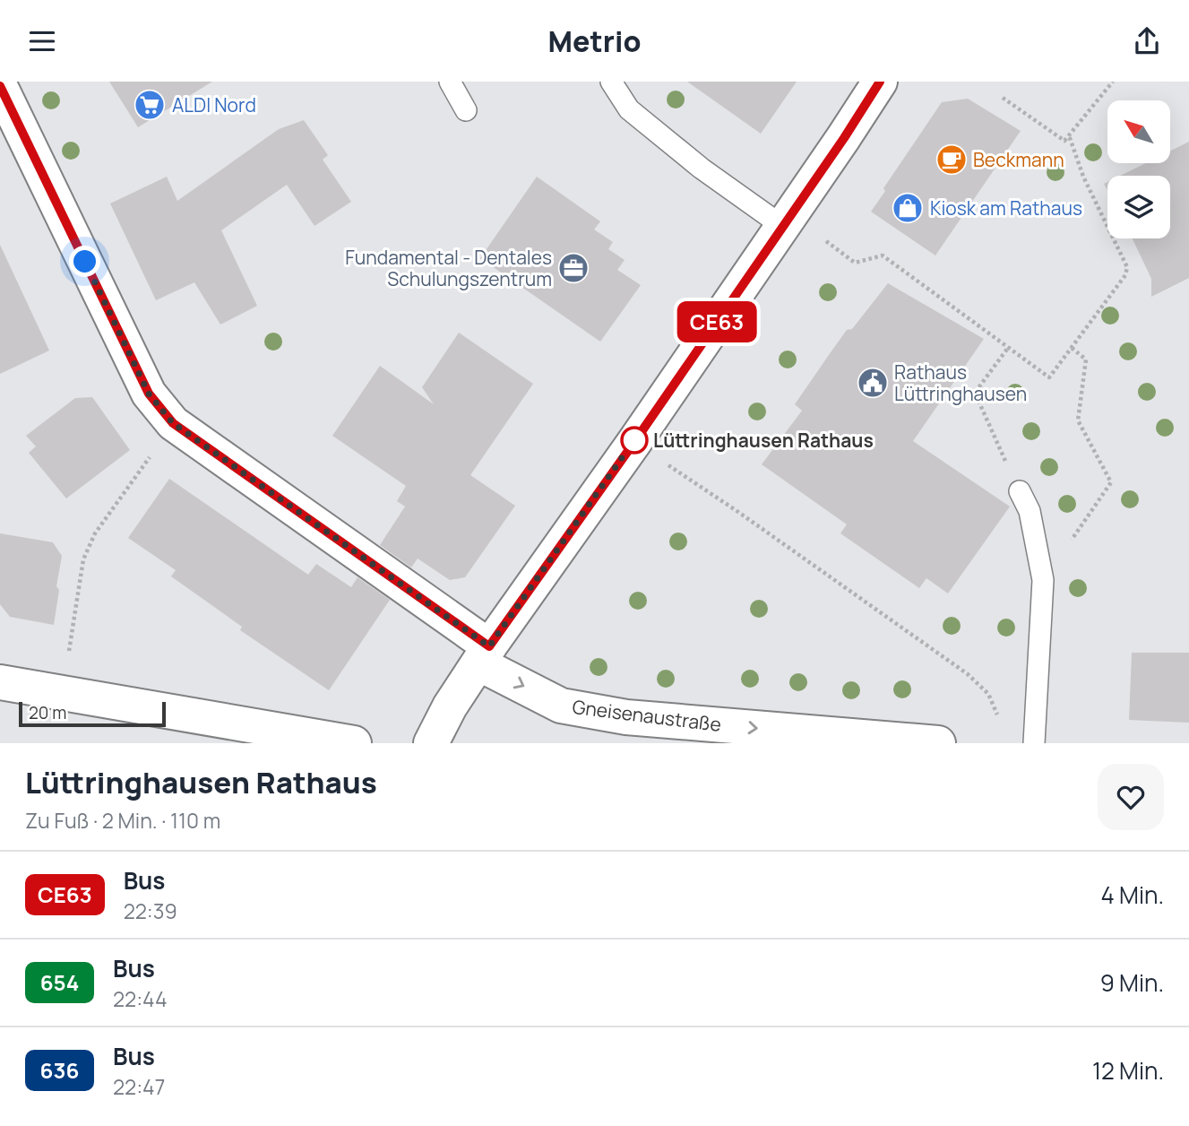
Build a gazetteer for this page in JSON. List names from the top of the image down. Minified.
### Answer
{"streets":{"street":["Gneisenaustraße"]},"one_way":["Gneisenaustraße"],"places":{"supermarket":["ALDI Nord"],"cafe":["Beckmann"],"shop":["Kiosk am Rathaus"],"office":["Fundamental - Dentales Schulungszentrum"],"public building":["Rathaus Lüttringhausen"],"other":["Lüttringhausen Rathaus"]},"lines":["bus line CE63"],"scale_bar":"20 m","north":"top left","page":{"header":"Metrio","on_map":"CE63","scale":"20 m","heading":["Lüttringhausen Rathaus","Zu Fuß · 2 Min. · 110 m"],"list":[{"mark":"CE63","name":"Bus","note":"22:39","value":"4 Min."},{"mark":"654","name":"Bus","note":"22:44","value":"9 Min."},{"mark":"636","name":"Bus","note":"22:47","value":"12 Min."}]}}
